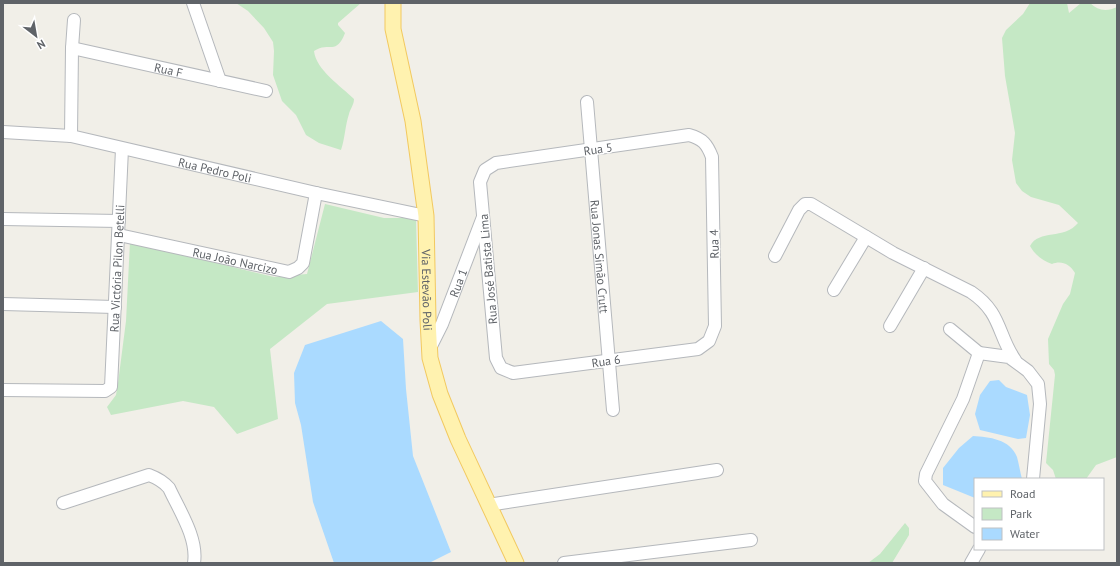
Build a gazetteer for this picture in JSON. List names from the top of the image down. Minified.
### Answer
{"streets":{"main road":["Via Estevão Poli"],"street":["Rua F","Rua 5","Rua Pedro Poli","Rua 4","Rua Jonas Simão Crutt","Rua João Narcizo","Rua Victória Pilon Betelli","Rua José Batista Lima","Rua 1","Rua 6"]},"crossings":[["Rua 5","Rua 4"],["Rua 5","Rua Jonas Simão Crutt"],["Rua 5","Rua José Batista Lima"],["Rua Pedro Poli","Rua João Narcizo"],["Rua Pedro Poli","Rua Victória Pilon Betelli"],["Rua Pedro Poli","Via Estevão Poli"],["Rua 4","Rua 6"],["Rua Jonas Simão Crutt","Rua 6"],["Rua João Narcizo","Rua Victória Pilon Betelli"],["Rua José Batista Lima","Rua 1"],["Rua José Batista Lima","Rua 6"],["Rua 1","Via Estevão Poli"]],"legend":["Road","Park","Water"],"north":"bottom right"}
